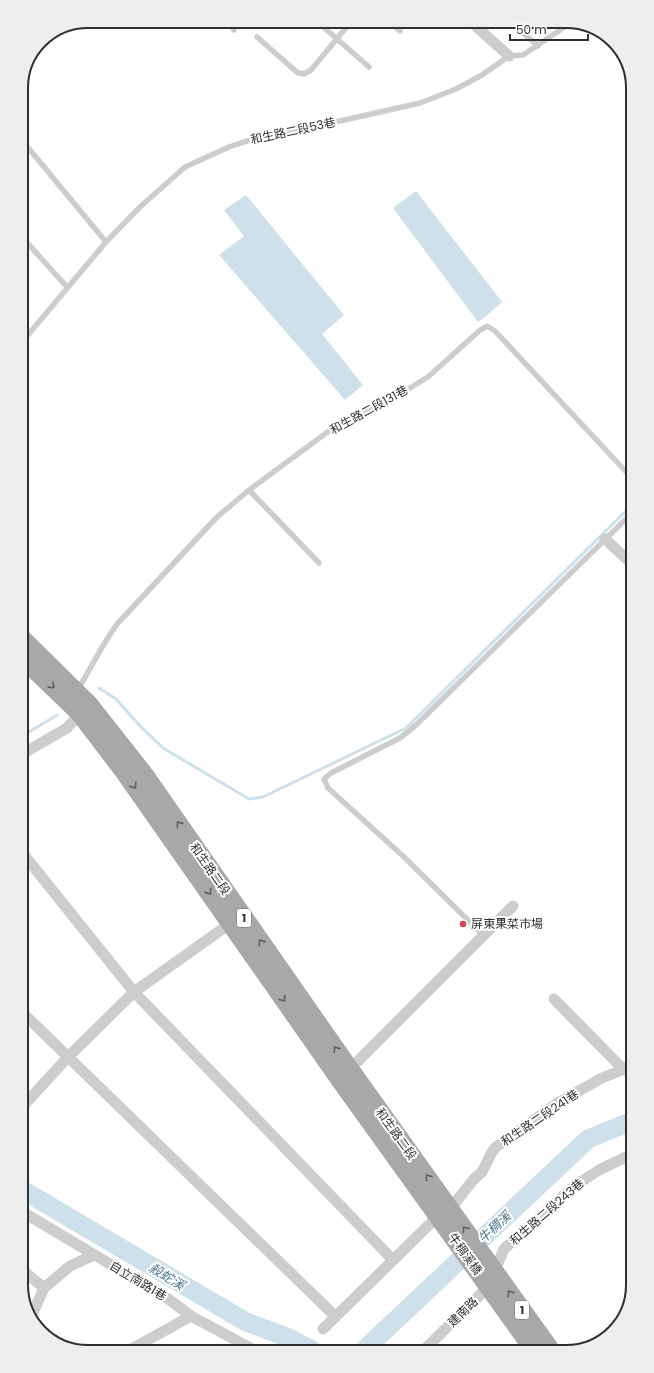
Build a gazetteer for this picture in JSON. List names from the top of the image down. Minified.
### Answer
{"streets":{"main road":["和生路二段","1","牛稠溪橋"],"street":["和生路二段241巷","和生路二段243巷","自立南路1巷","建南路"],"lane":["和生路二段53巷","和生路二段131巷"]},"crossings":[["和生路二段131巷","和生路二段"],["和生路二段","和生路二段241巷"],["和生路二段","牛稠溪橋"],["1","和生路二段243巷"],["1","牛稠溪橋"],["1","建南路"],["和生路二段241巷","牛稠溪橋"],["和生路二段243巷","牛稠溪橋"],["和生路二段243巷","建南路"],["牛稠溪橋","建南路"]],"water":["牛稠溪","殺蛇溪"],"places":["屏東果菜市場"],"scale_bar":"50 m"}
